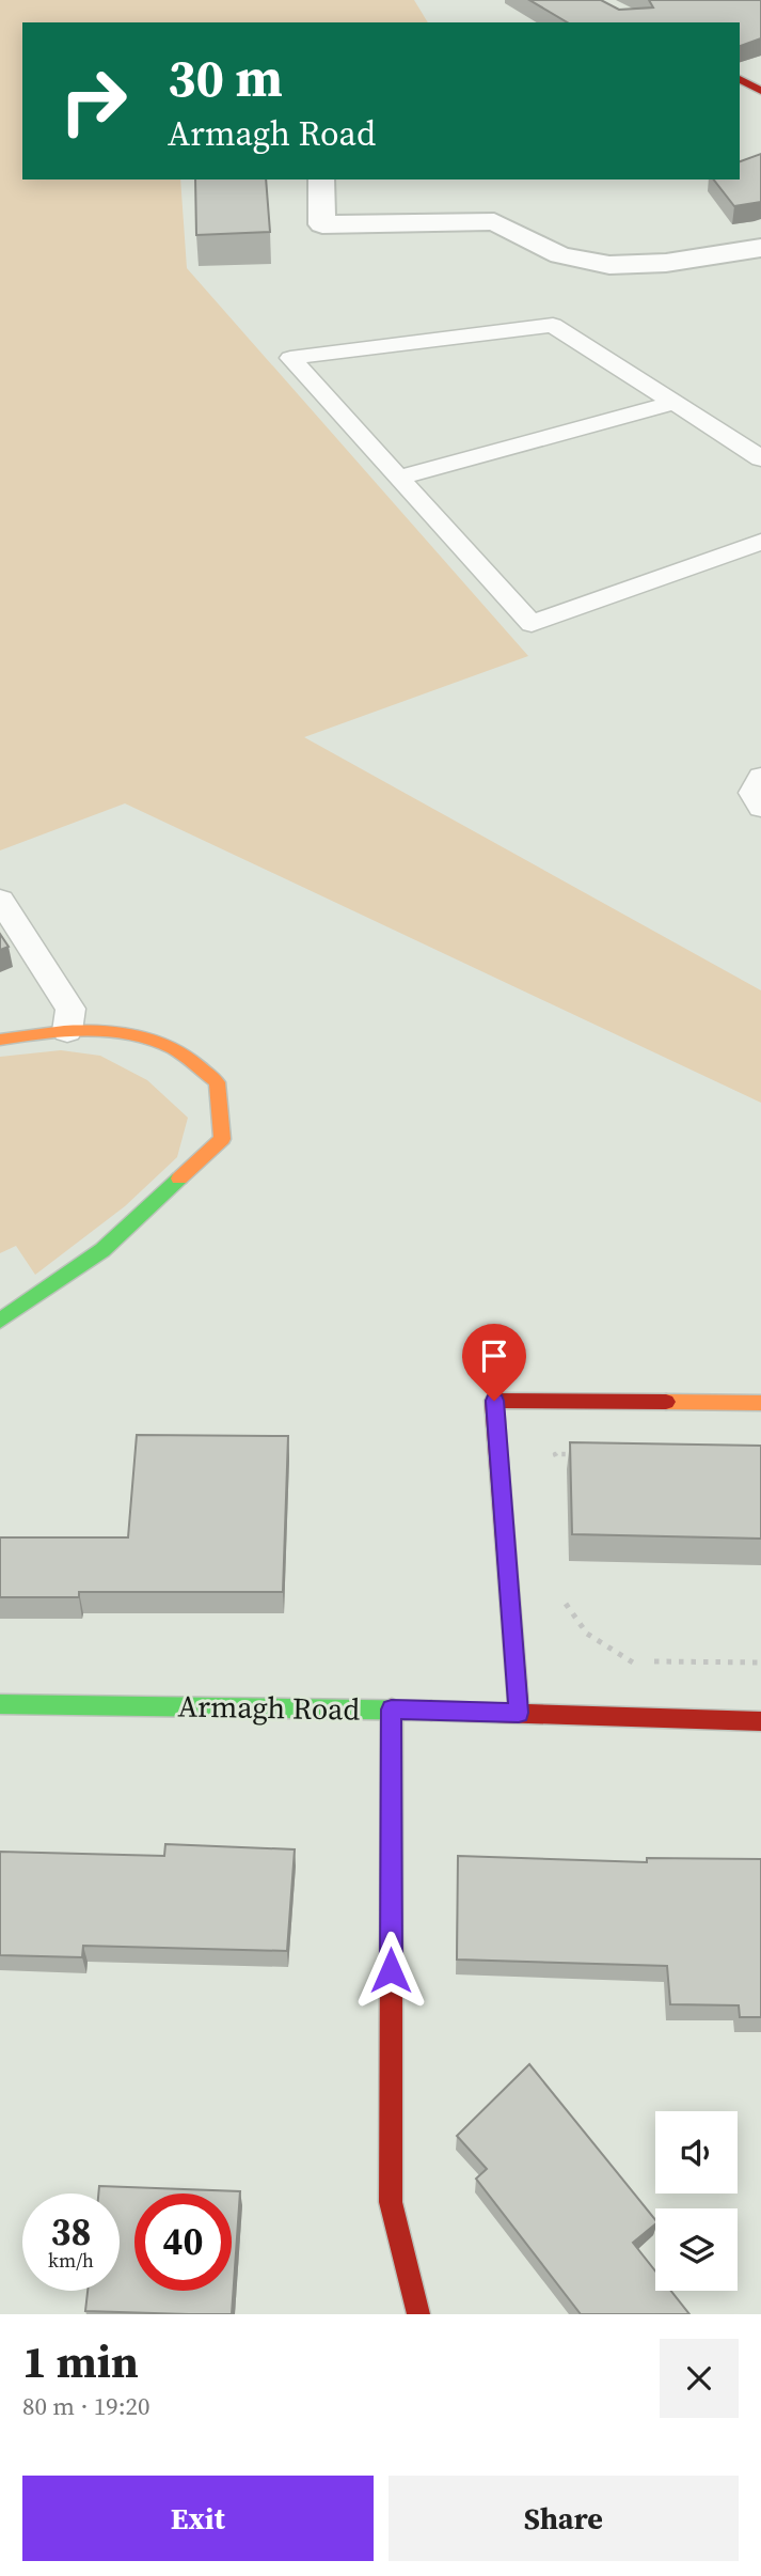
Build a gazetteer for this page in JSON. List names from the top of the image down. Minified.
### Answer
{"streets":{"street":["Armagh Road"]},"page":{"turn":["30 m","Armagh Road"],"speed":"38 km/h","limit":"40","heading":["1 min","80 m · 19:20"],"buttons":["Exit","Share"]}}
